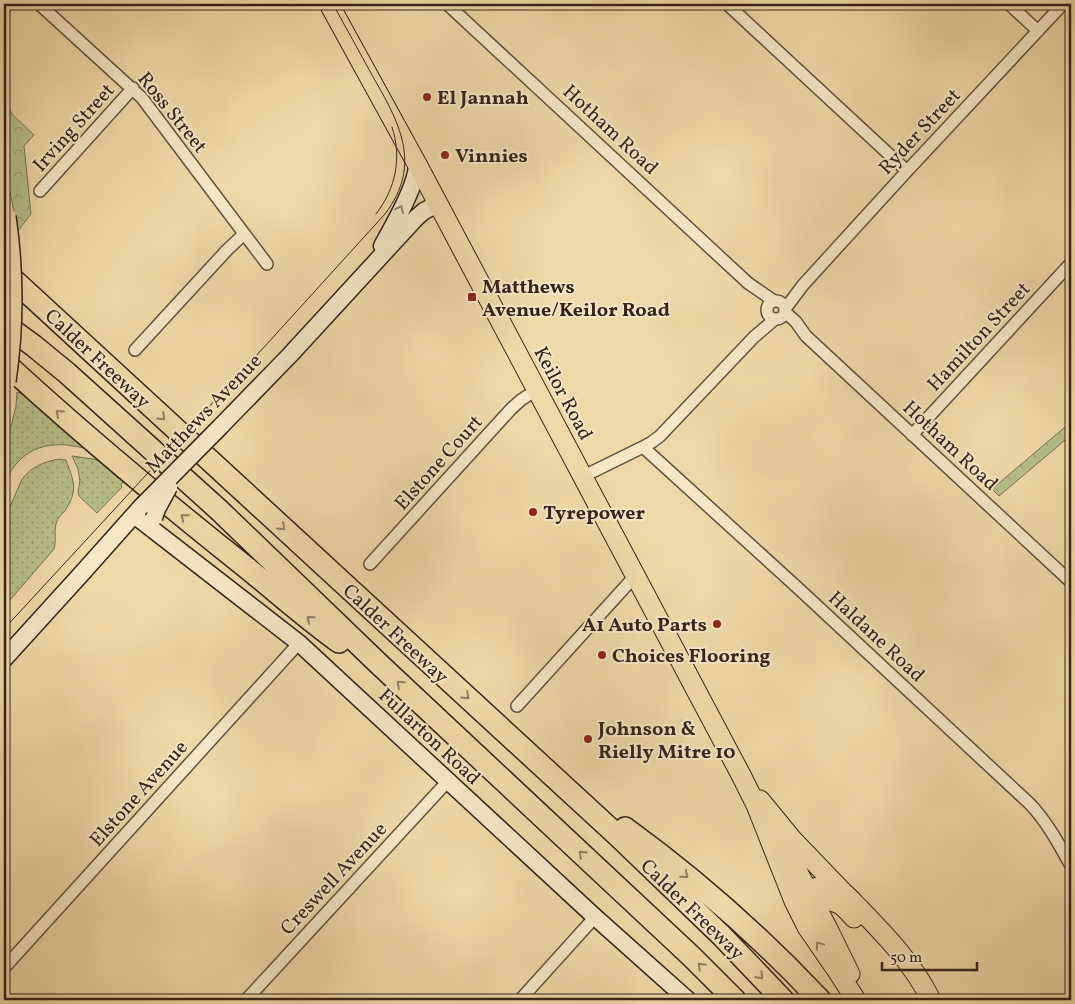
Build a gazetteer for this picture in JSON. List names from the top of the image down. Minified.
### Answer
{"streets":{"highway":["Calder Freeway"],"main road":["Keilor Road","Matthews Avenue","Fullarton Road"],"street":["Ross Street","Irving Street","Hotham Road","Ryder Street","Hamilton Street","Elstone Court","Haldane Road","Elstone Avenue","Creswell Avenue"]},"crossings":[["Ross Street","Irving Street"],["Hotham Road","Ryder Street"],["Hotham Road","Hamilton Street"],["Ryder Street","Keilor Road"],["Ryder Street","Haldane Road"],["Keilor Road","Matthews Avenue"],["Keilor Road","Elstone Court"],["Matthews Avenue","Fullarton Road"],["Fullarton Road","Elstone Avenue"],["Fullarton Road","Creswell Avenue"]],"places":{"other":["El Jannah","Vinnies","Tyrepower","A1 Auto Parts","Choices Flooring","Johnson & Rielly Mitre 10"],"transit":["Matthews Avenue/Keilor Road"]},"scale_bar":"50 m"}
